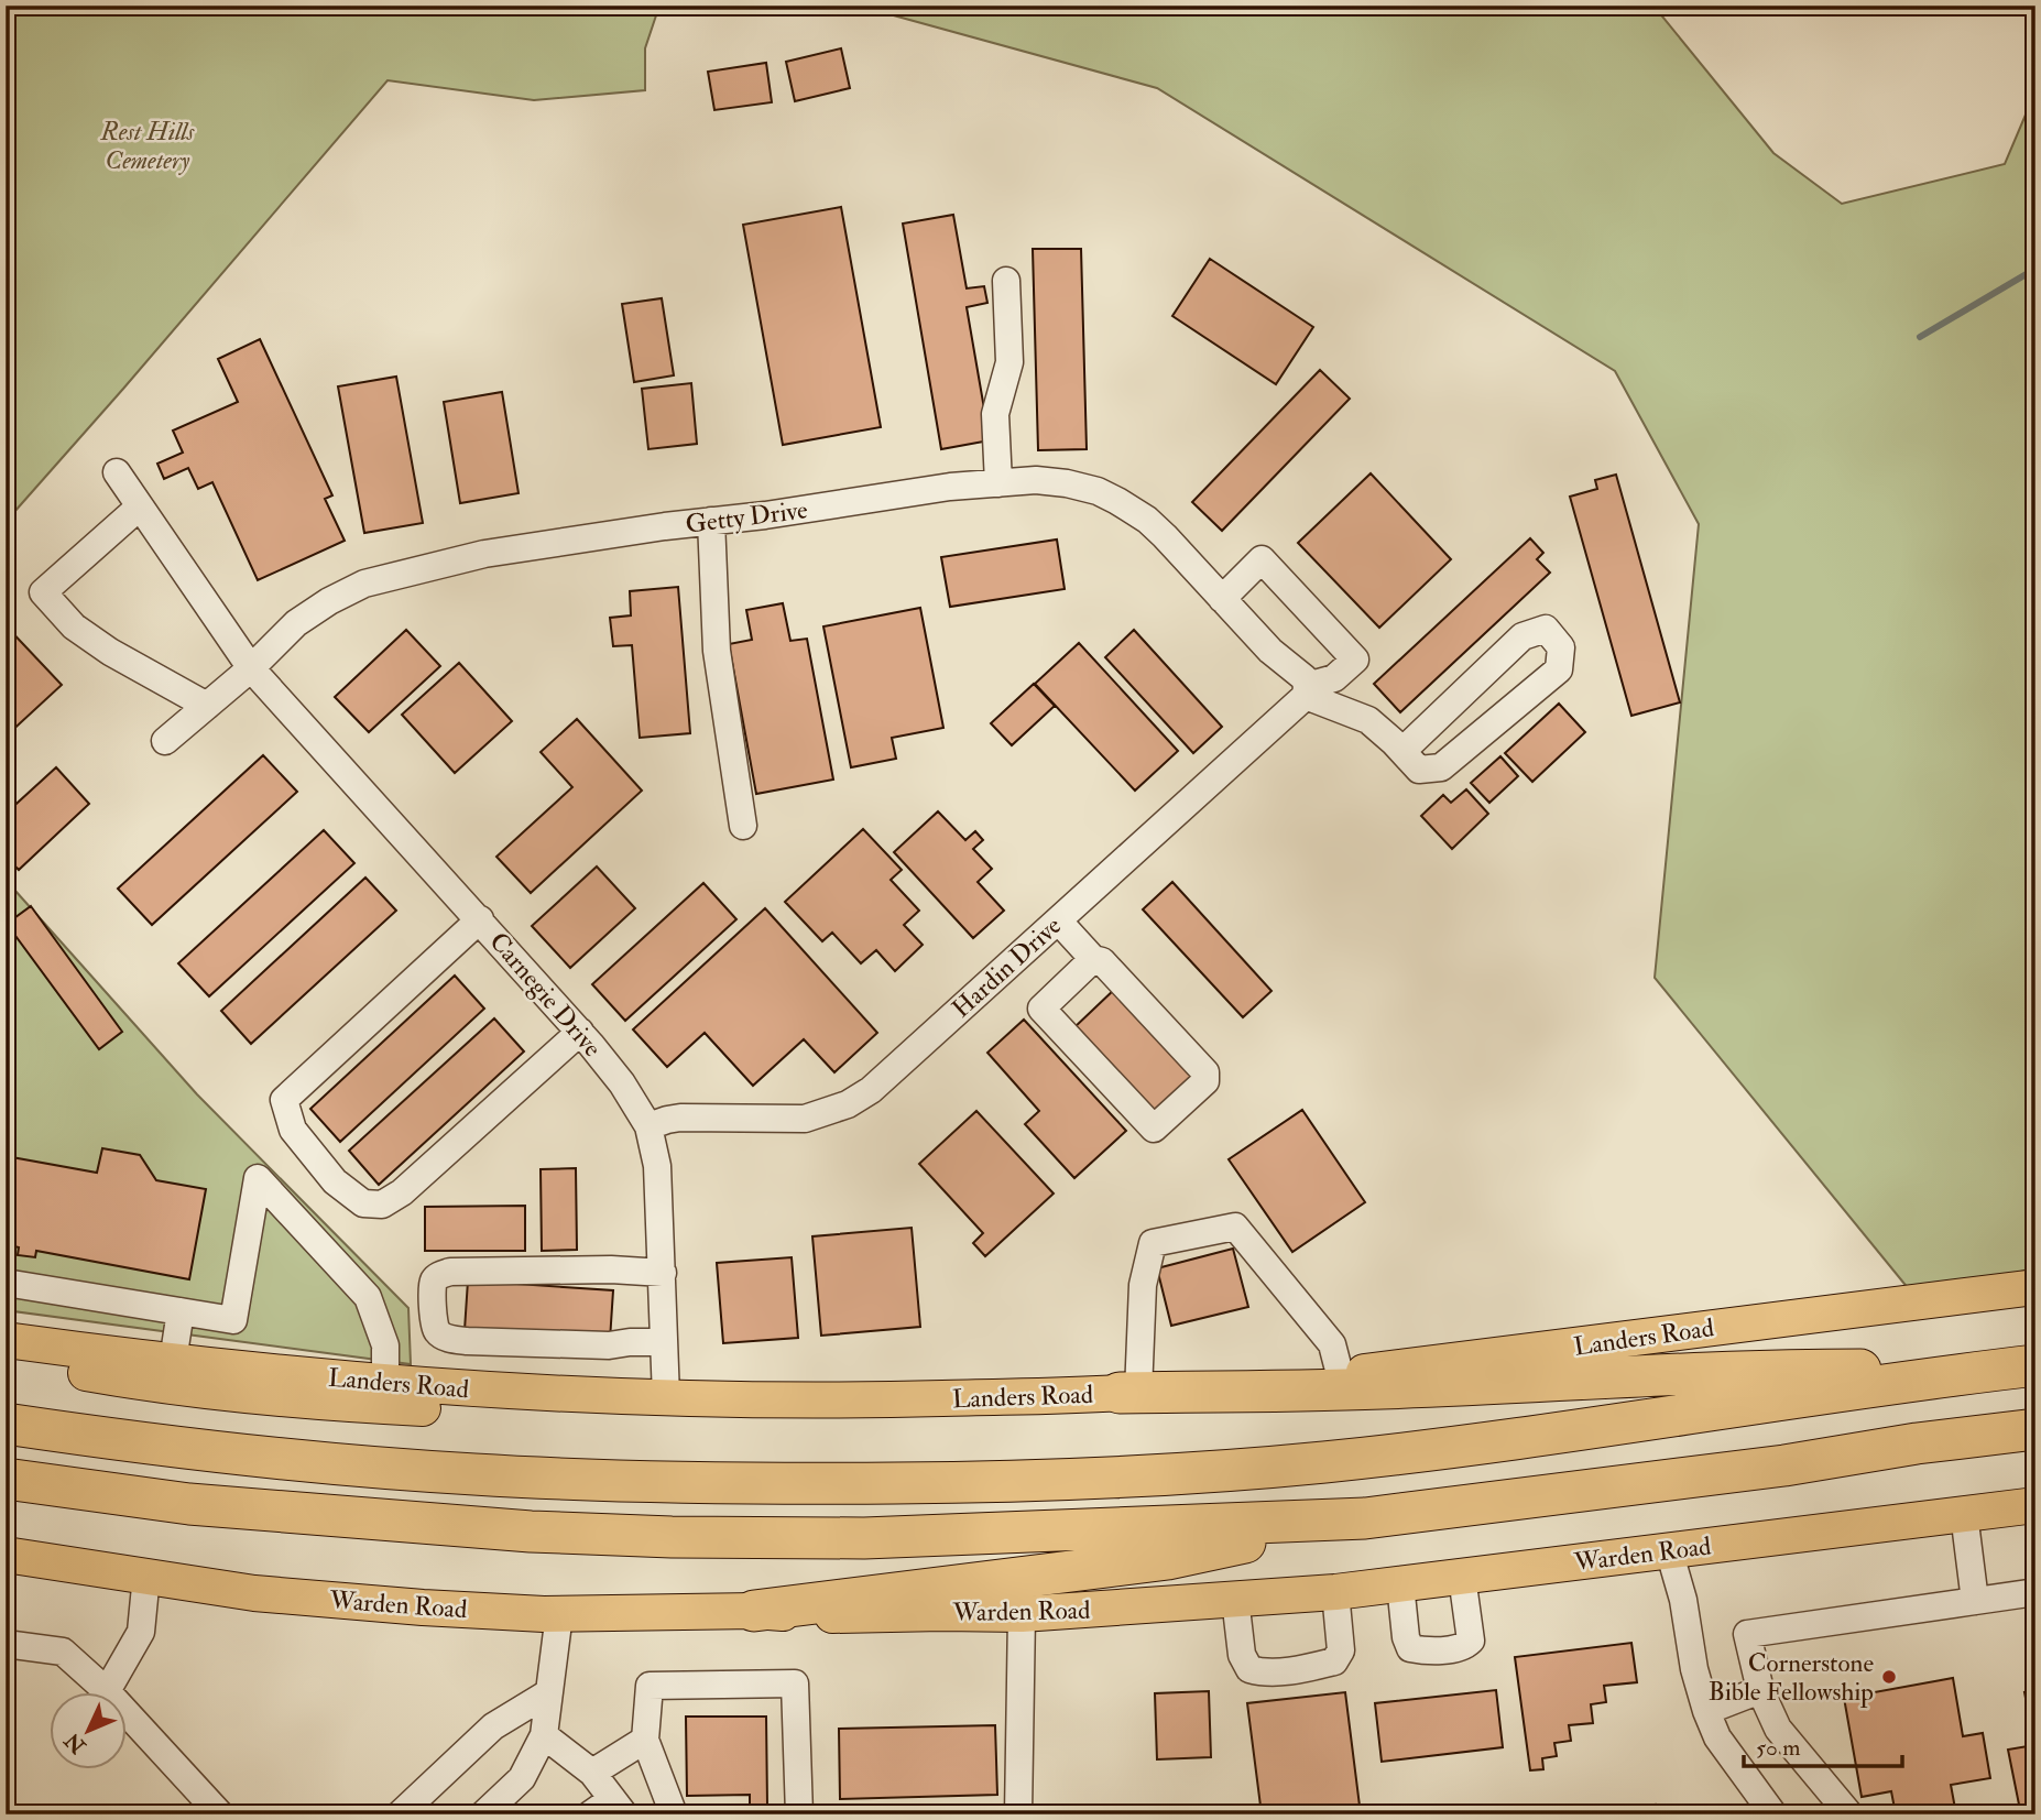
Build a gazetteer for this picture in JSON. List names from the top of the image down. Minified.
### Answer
{"streets":{"main road":["Landers Road","Warden Road"],"street":["Getty Drive","Hardin Drive","Carnegie Drive"]},"crossings":[["Getty Drive","Hardin Drive"],["Getty Drive","Carnegie Drive"],["Hardin Drive","Carnegie Drive"],["Carnegie Drive","Landers Road"]],"parks":["Rest Hills Cemetery"],"places":["Cornerstone Bible Fellowship"],"scale_bar":"50 m","north":"bottom left"}
